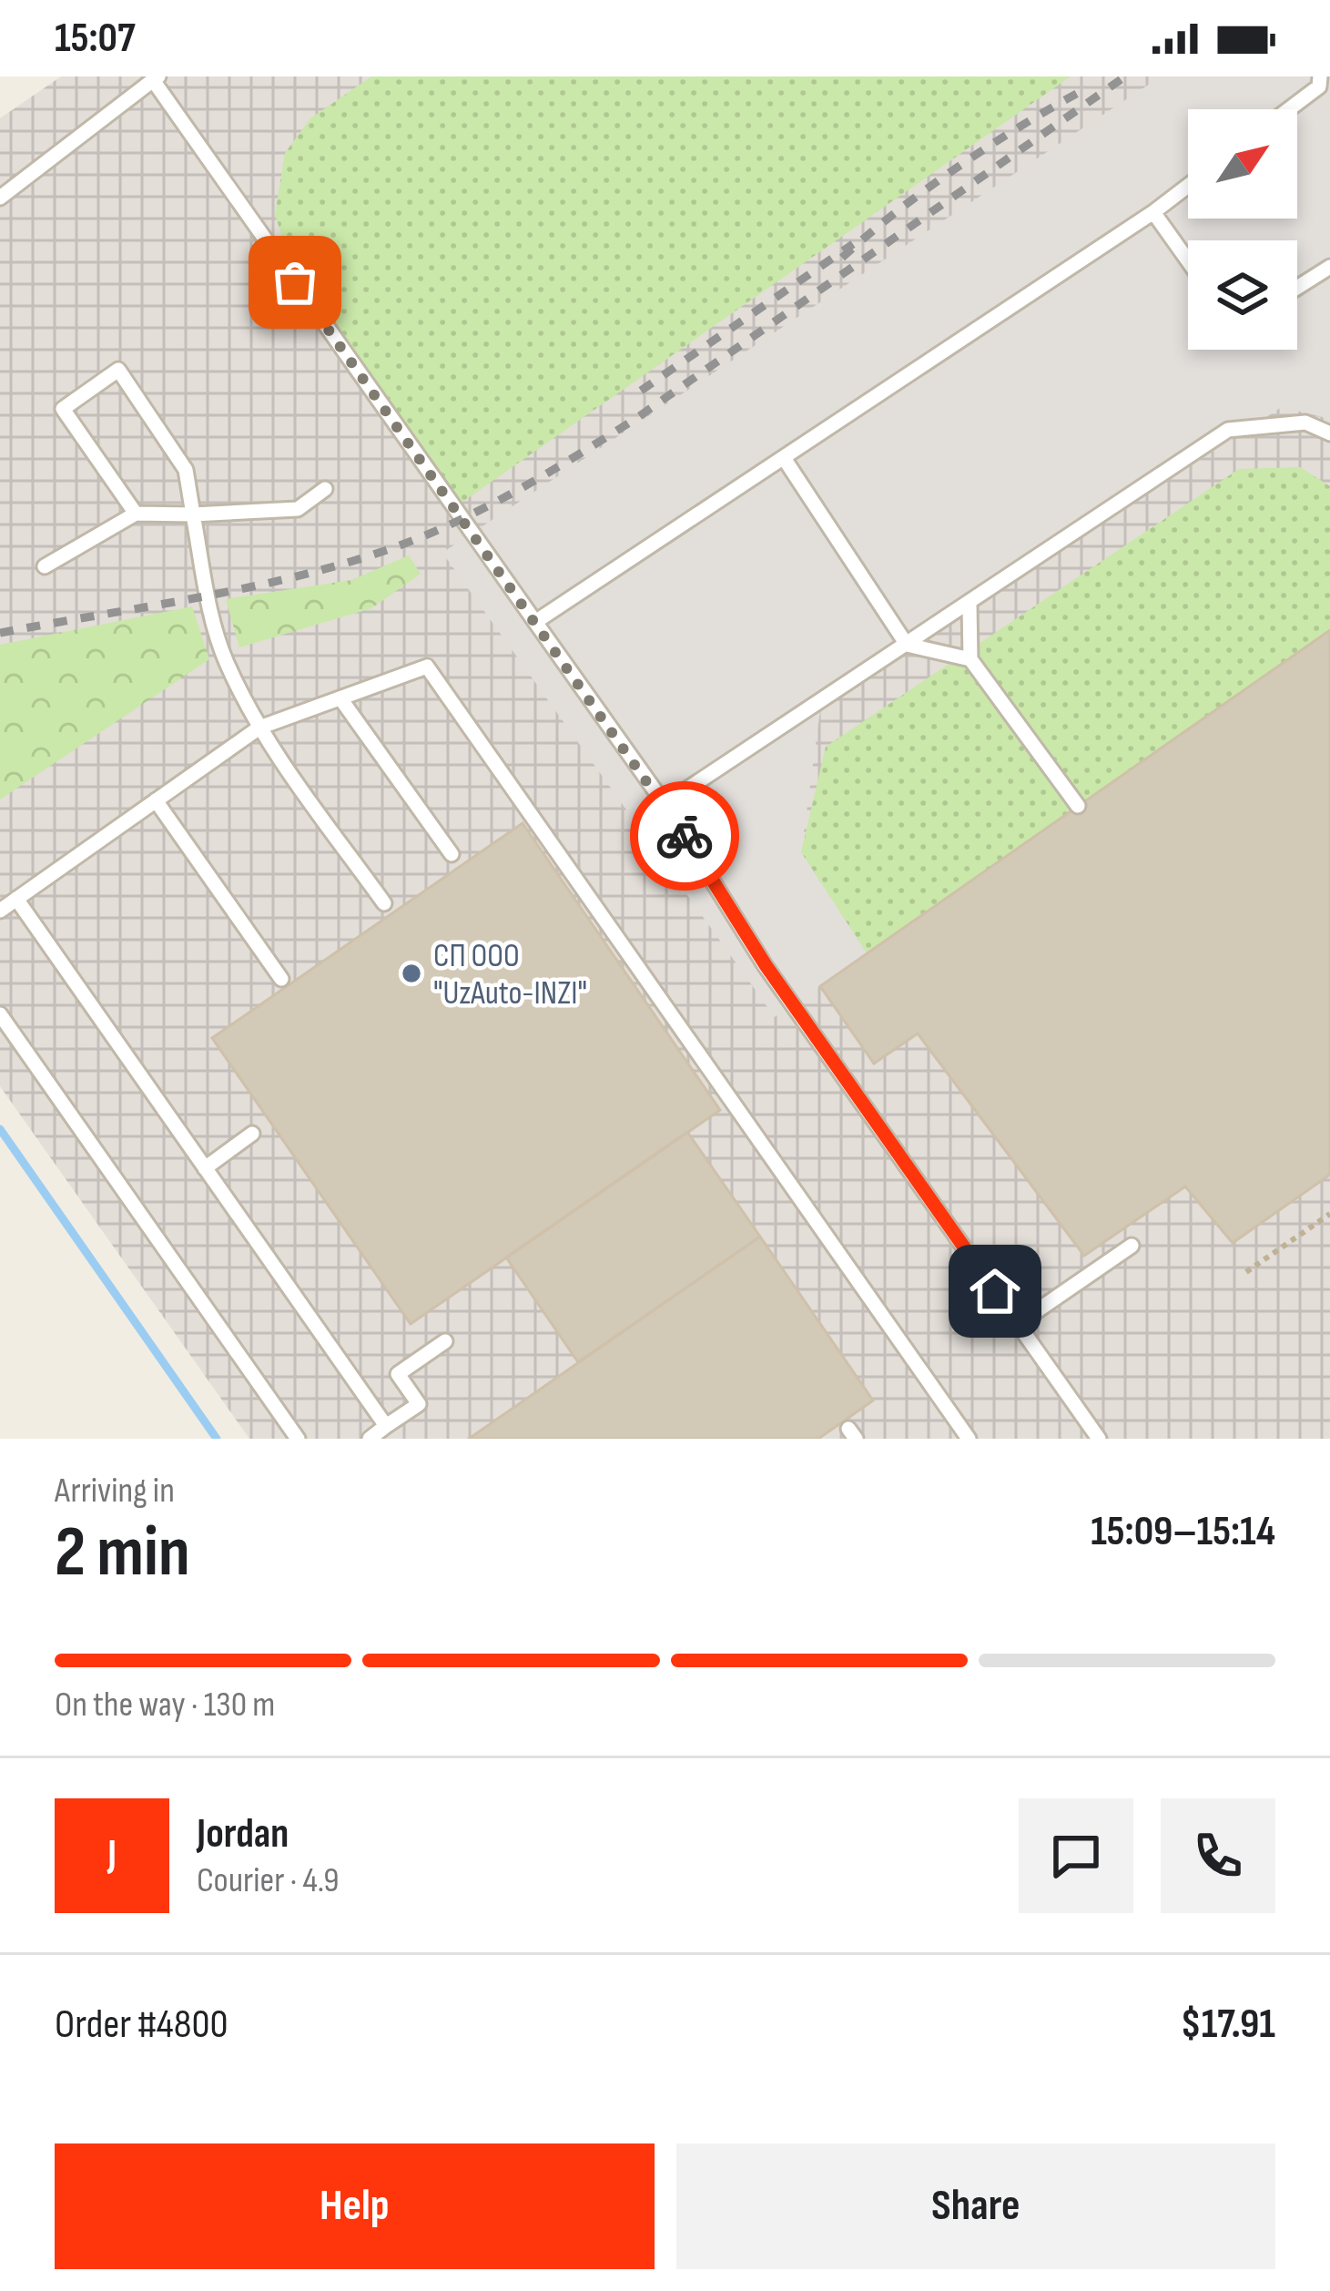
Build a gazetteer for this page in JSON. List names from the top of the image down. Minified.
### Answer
{"places":["СП ООО \"UzAuto-INZI\""],"north":"top right","page":{"status":"15:07","heading":["2 min","Arriving in","15:09–15:14"],"panel":["Jordan","Courier · 4.9","Order #4800","$17.91"],"bar":"On the way · 130 m","round":"J","buttons":["Help","Share"]}}
